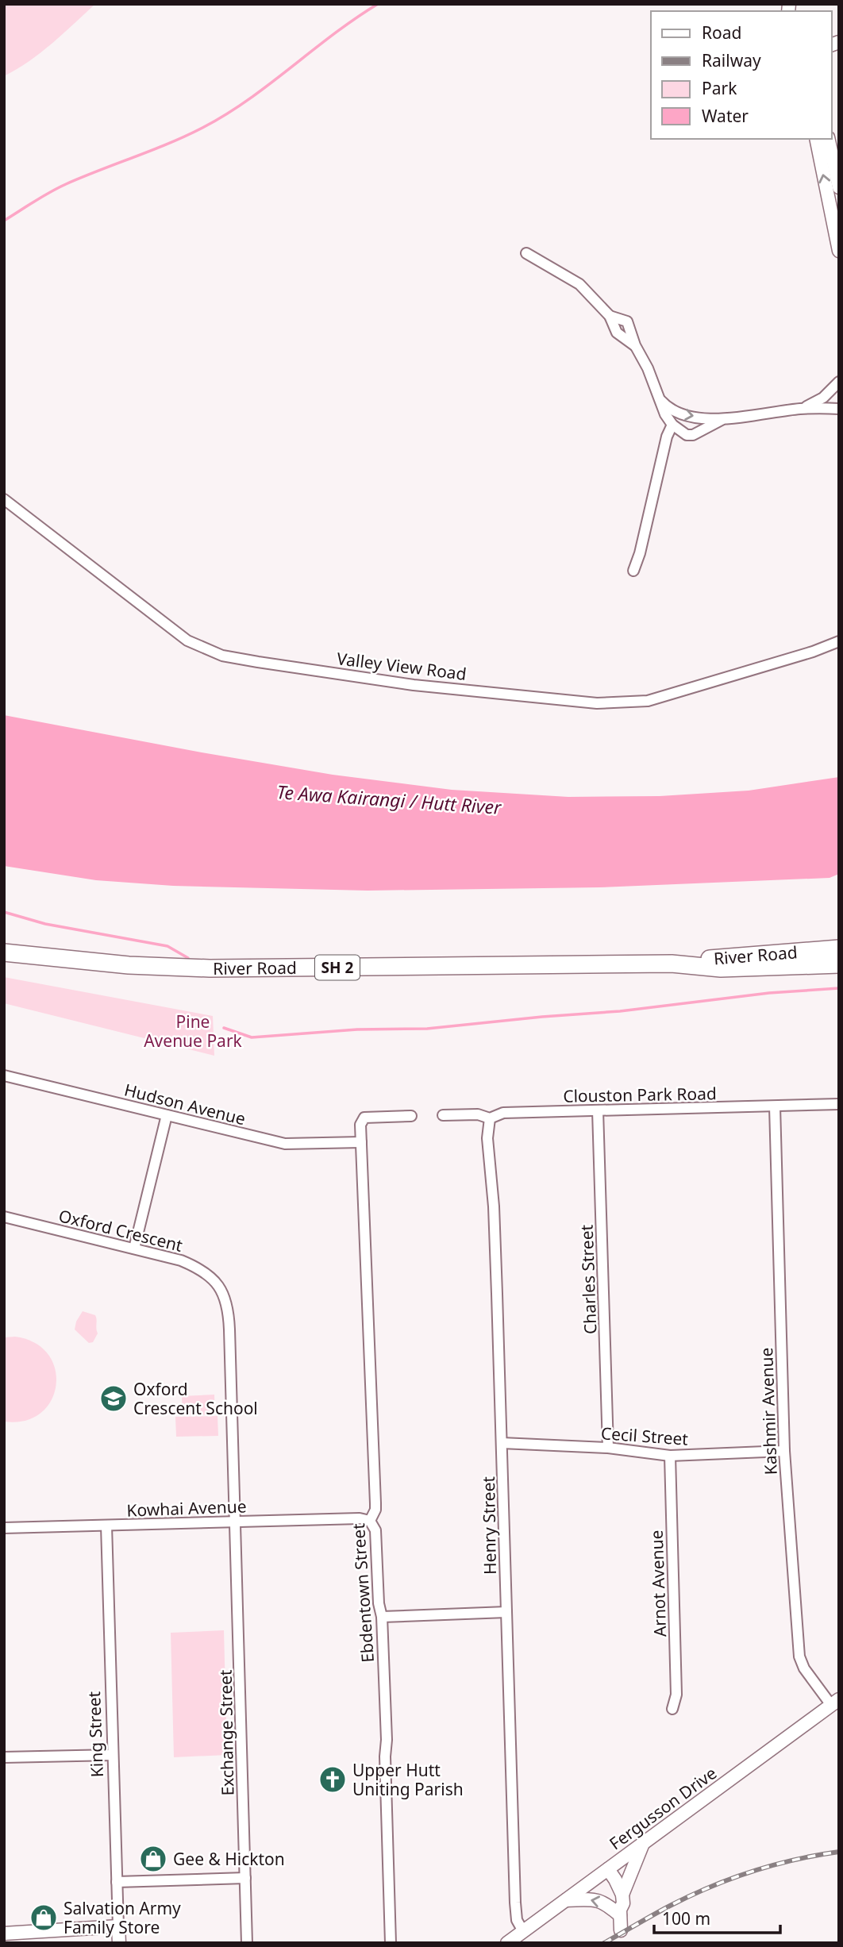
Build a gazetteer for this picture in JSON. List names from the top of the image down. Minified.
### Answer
{"streets":{"highway":["River Road","SH 2"],"main road":["King Street","Fergusson Drive"],"street":["Valley View Road","Clouston Park Road","Hudson Avenue","Oxford Crescent","Charles Street","Kashmir Avenue","Cecil Street","Kowhai Avenue","Henry Street","Arnot Avenue","Ebdentown Street","Exchange Street"]},"crossings":[["Clouston Park Road","Charles Street"],["Clouston Park Road","Kashmir Avenue"],["Clouston Park Road","Henry Street"],["Hudson Avenue","Ebdentown Street"],["Oxford Crescent","Kowhai Avenue"],["Oxford Crescent","Exchange Street"],["Charles Street","Cecil Street"],["Kashmir Avenue","Cecil Street"],["Kashmir Avenue","Fergusson Drive"],["Cecil Street","Henry Street"],["Cecil Street","Arnot Avenue"],["Kowhai Avenue","Ebdentown Street"],["Kowhai Avenue","Exchange Street"],["Kowhai Avenue","King Street"],["Henry Street","Fergusson Drive"]],"water":["Te Awa Kairangi / Hutt River"],"parks":["Pine Avenue Park"],"places":{"school or university":["Oxford Crescent School"],"church":["Upper Hutt Uniting Parish"],"shop":["Gee & Hickton","Salvation Army Family Store"]},"legend":["Road","Railway","Park","Water"],"scale_bar":"100 m"}
